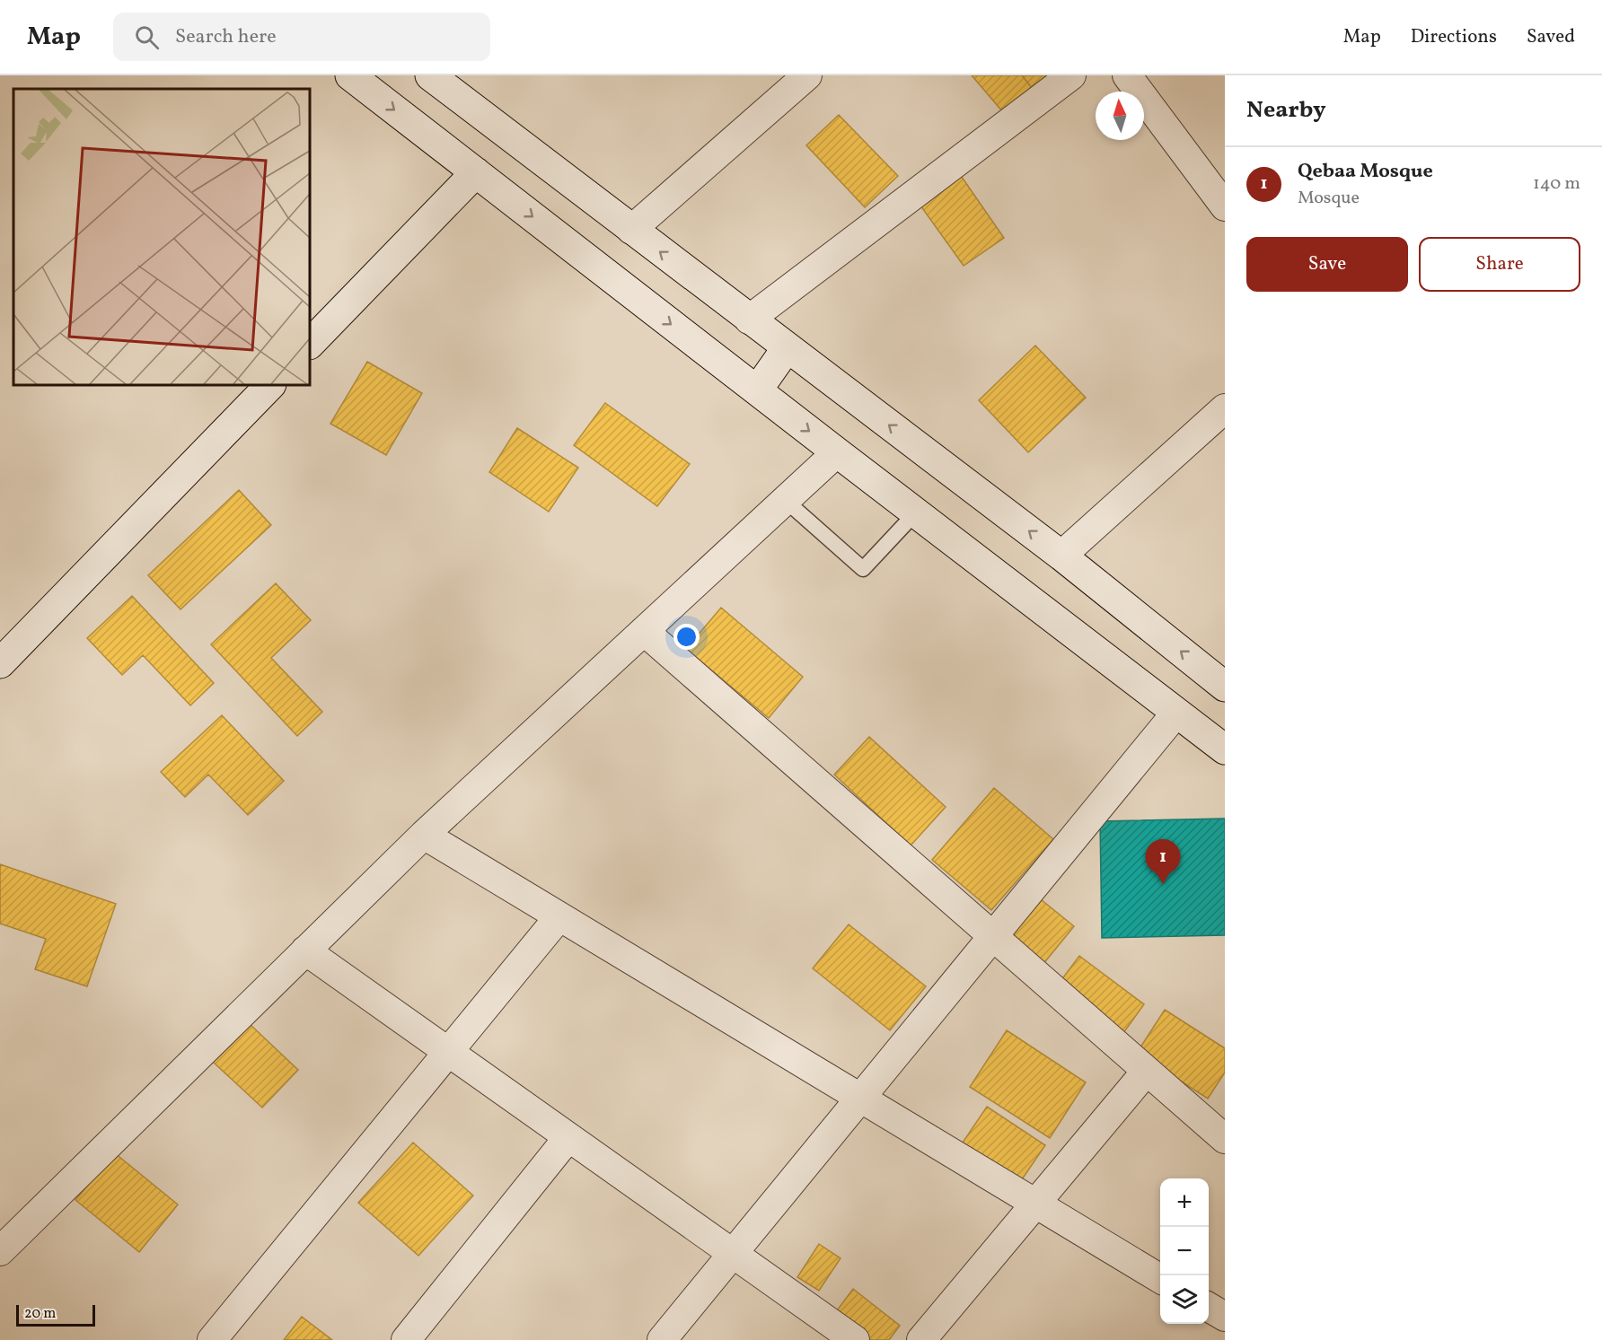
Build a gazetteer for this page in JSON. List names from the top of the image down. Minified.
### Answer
{"scale_bar":"20 m","north":"top","page":{"header":"Map","search":"Search here","nav":["Map","Directions","Saved"],"heading":"Nearby","list":[{"mark":"1","name":"Qebaa Mosque","note":"Mosque","value":"140 m"}],"buttons":["Save","Share"],"pins":"1","map_buttons":["+","−"],"scale":"20 m"}}
